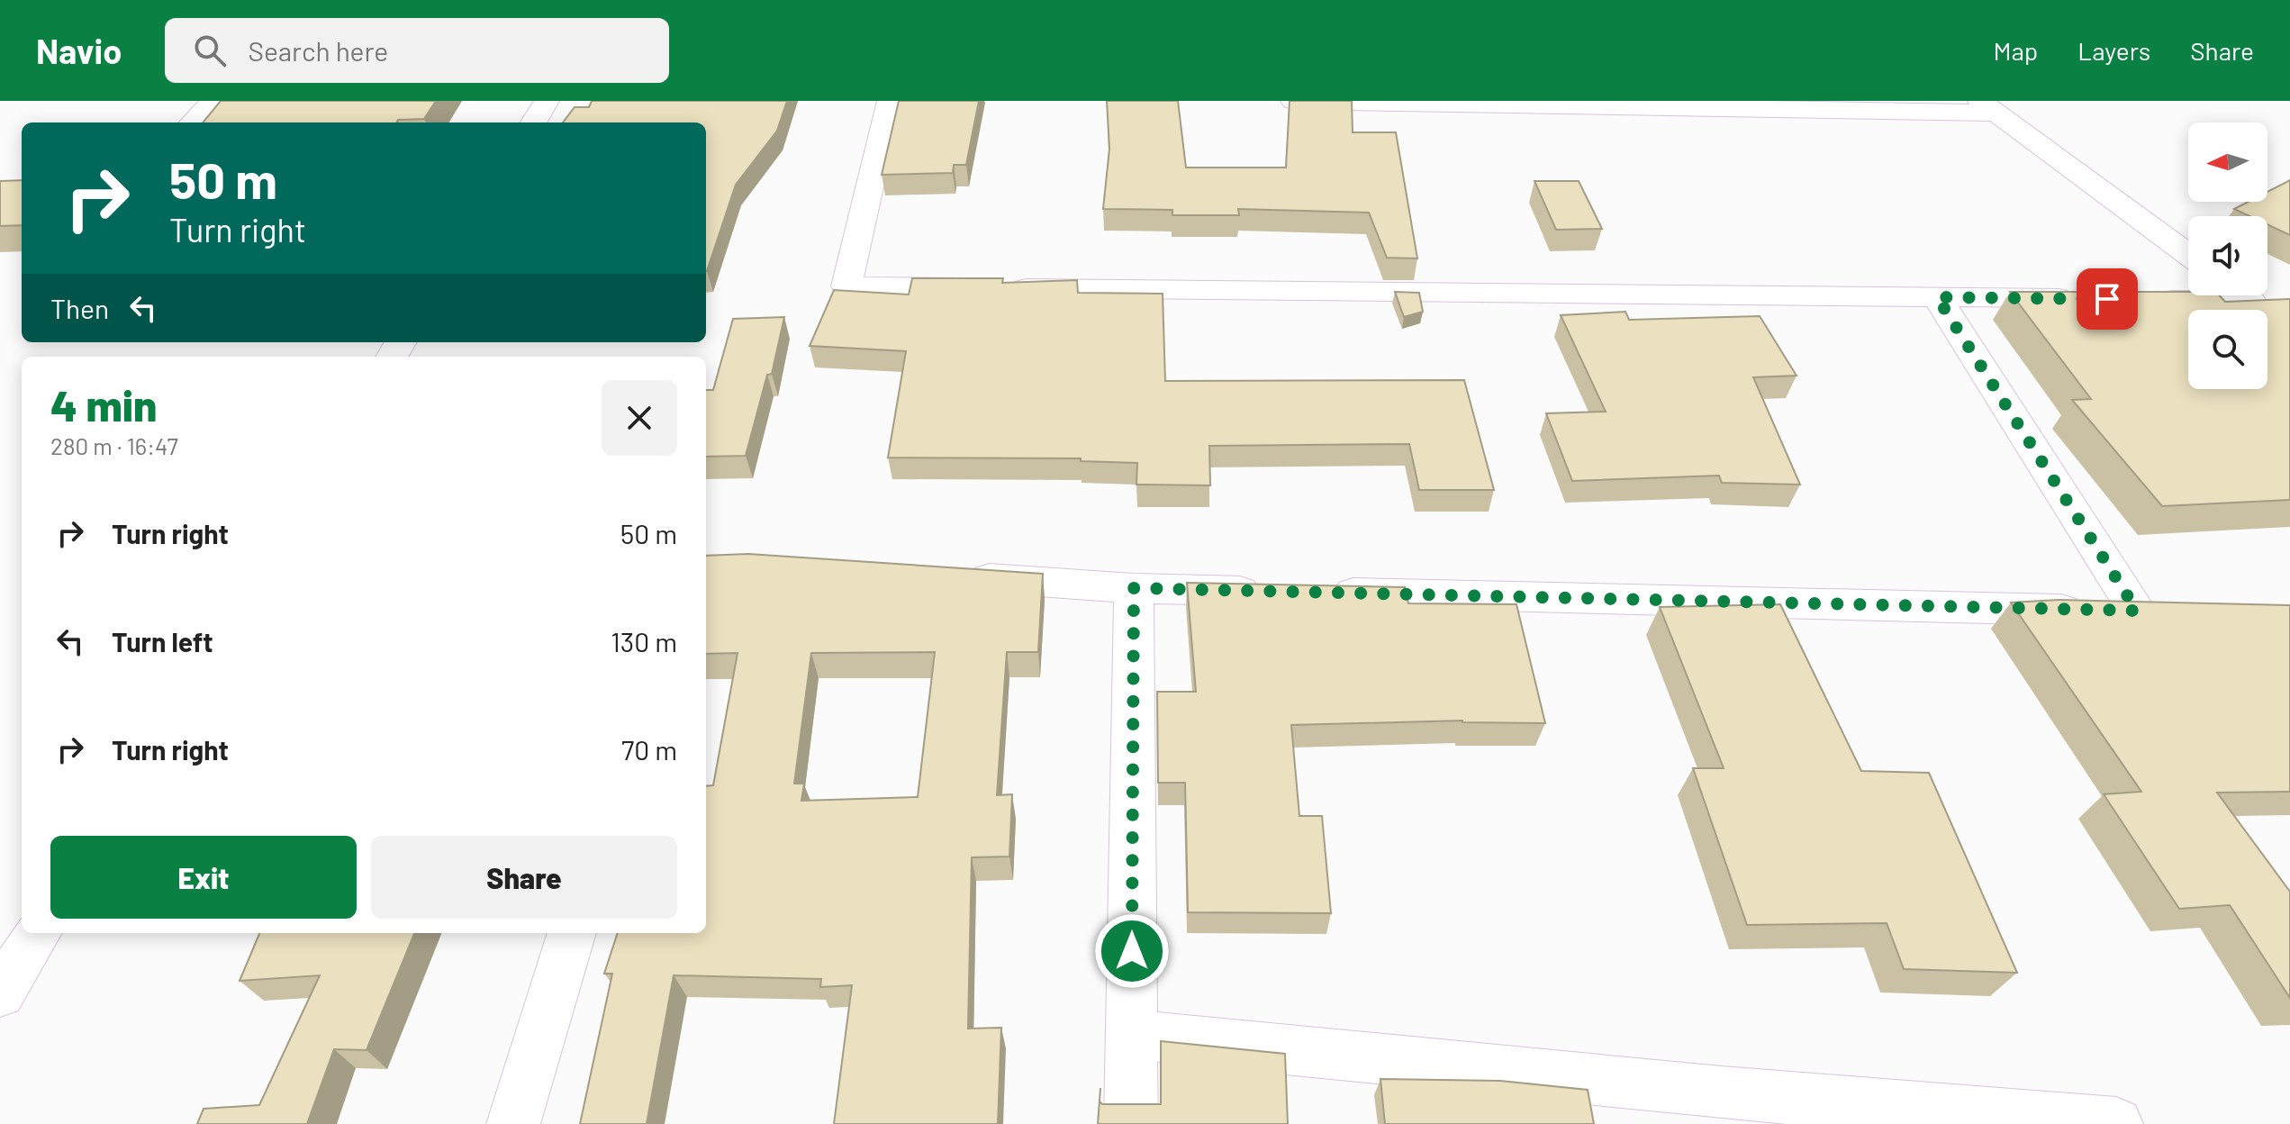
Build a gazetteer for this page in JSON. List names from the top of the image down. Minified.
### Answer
{"north":"left","page":{"header":"Navio","search":"Search here","nav":["Map","Layers","Share"],"turn":["50 m","Turn right"],"then":"Then","heading":["4 min","280 m · 16:47"],"list":[{"name":"Turn right","value":"50 m"},{"name":"Turn left","value":"130 m"},{"name":"Turn right","value":"70 m"}],"buttons":["Exit","Share"]}}
